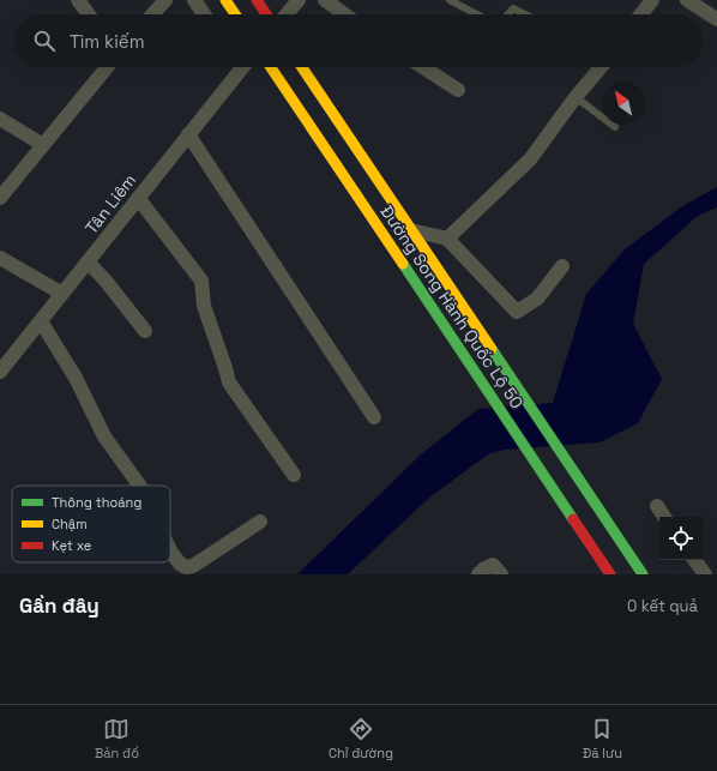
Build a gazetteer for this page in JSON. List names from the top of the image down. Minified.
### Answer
{"streets":{"main road":["Đường Song Hành Quốc Lộ 50"],"street":["Tân Liêm"]},"legend":["Thông thoáng","Chậm","Kẹt xe"],"north":"top left","page":{"search":"Tìm kiếm","heading":["Gần đây","0 kết quả"],"nav":["Bản đồ","Chỉ đường","Đã lưu"]}}
